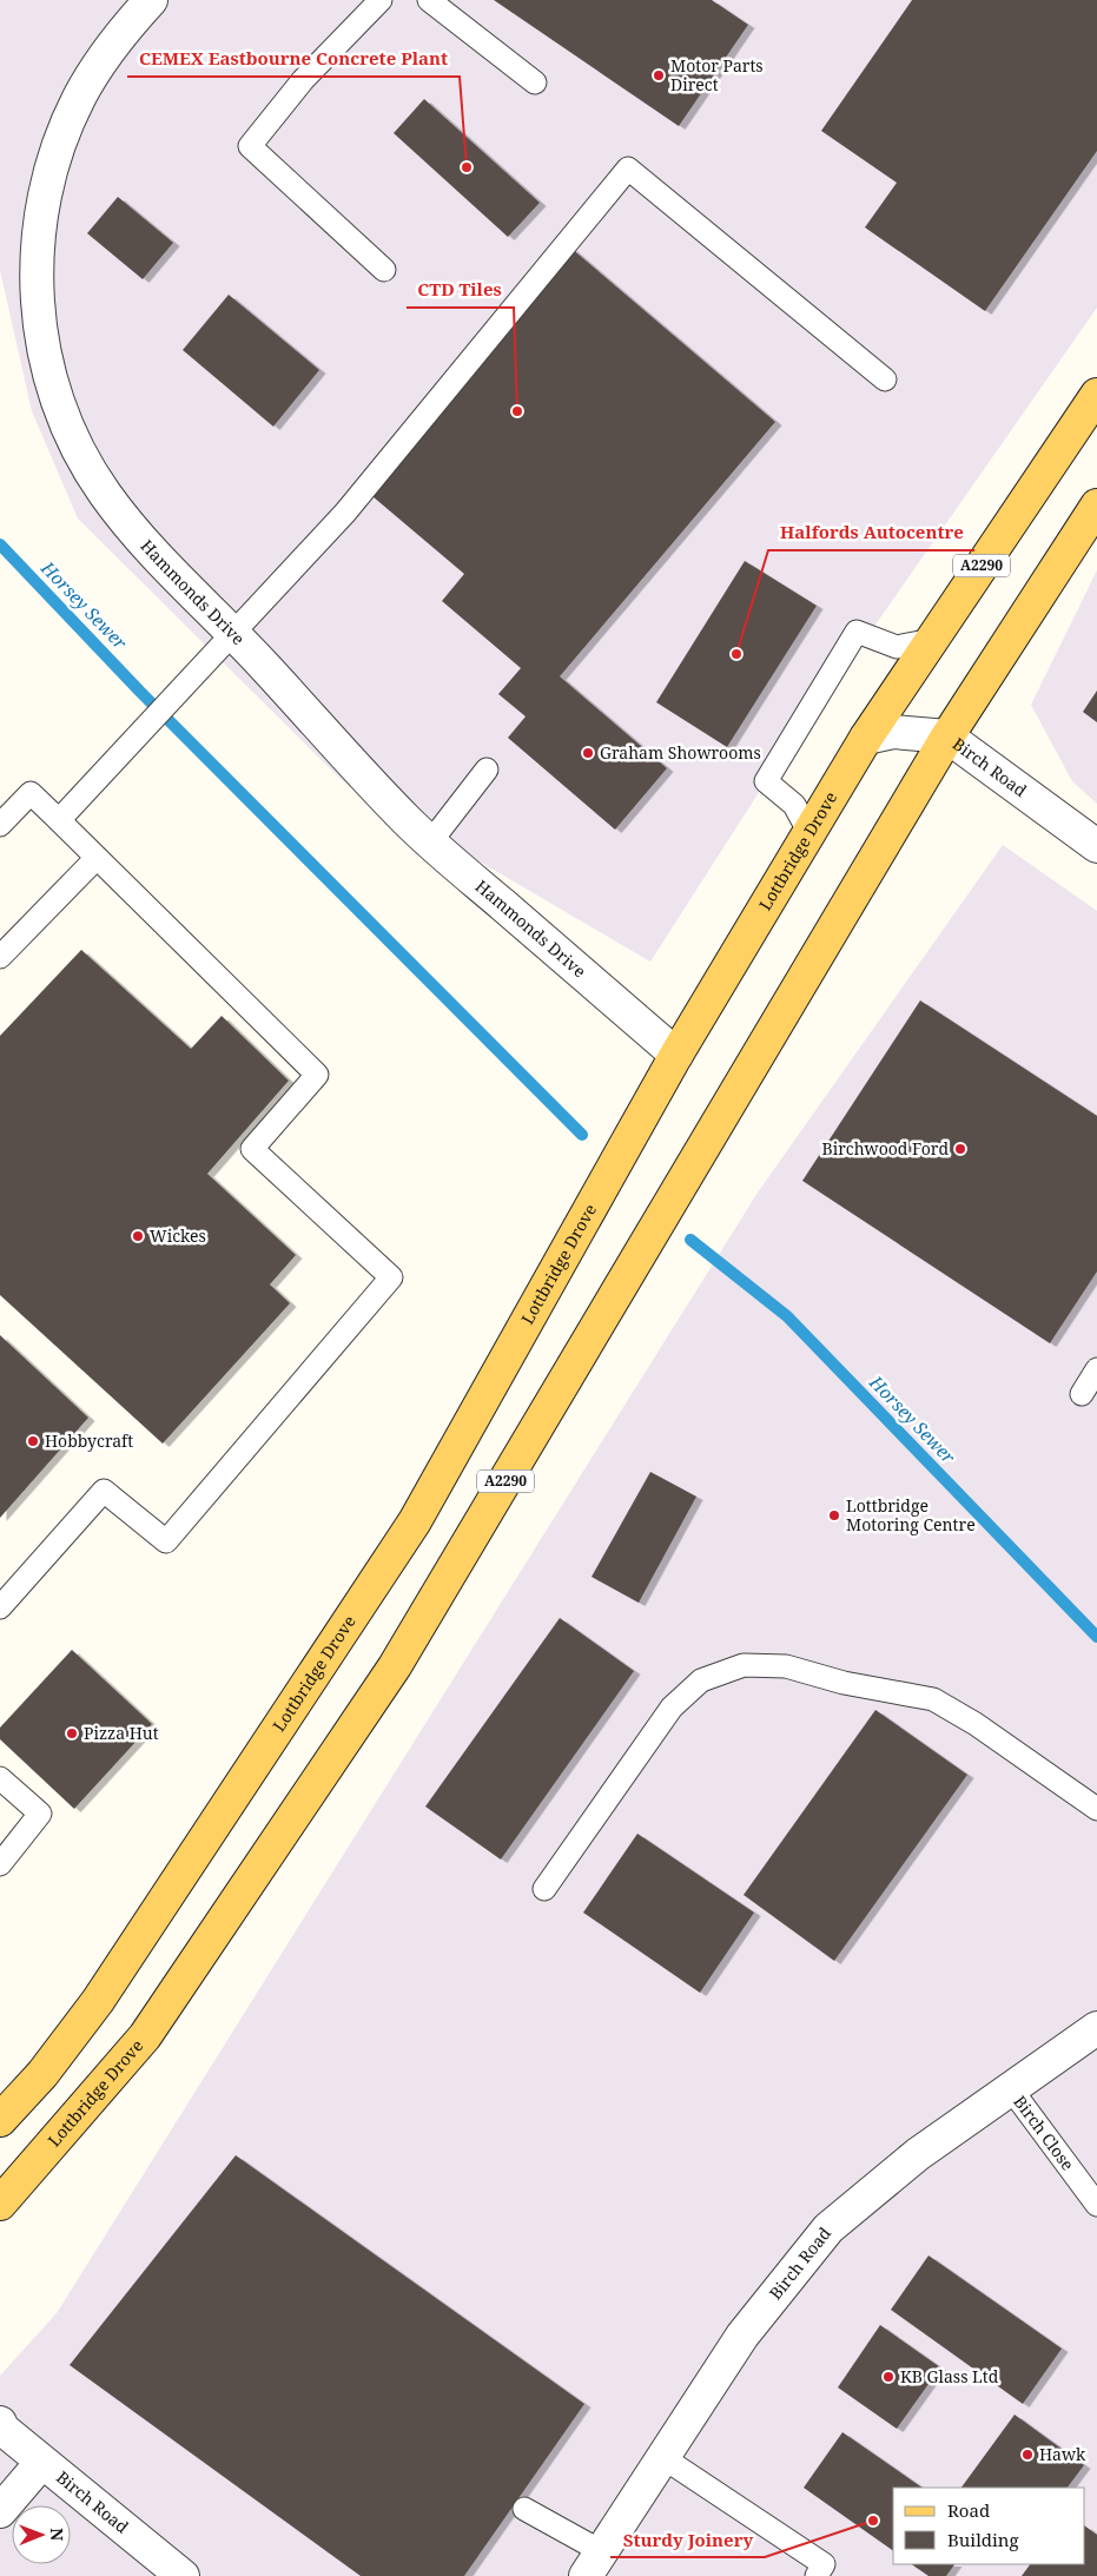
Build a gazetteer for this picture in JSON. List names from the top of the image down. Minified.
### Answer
{"streets":{"main road":["A2290","Lottbridge Drove"],"street":["Hammonds Drive","Birch Road"],"lane":["Birch Close"]},"crossings":[["Hammonds Drive","Lottbridge Drove"],["Birch Road","Lottbridge Drove"],["Birch Road","Birch Close"]],"water":["Horsey Sewer"],"places":["Motor Parts Direct","CEMEX Eastbourne Concrete Plant","CTD Tiles","Halfords Autocentre","Graham Showrooms","Birchwood Ford","Wickes","Hobbycraft","Lottbridge Motoring Centre","Pizza Hut","KB Glass Ltd","Hawk","Sturdy Joinery"],"legend":["Road","Building"],"north":"right"}
